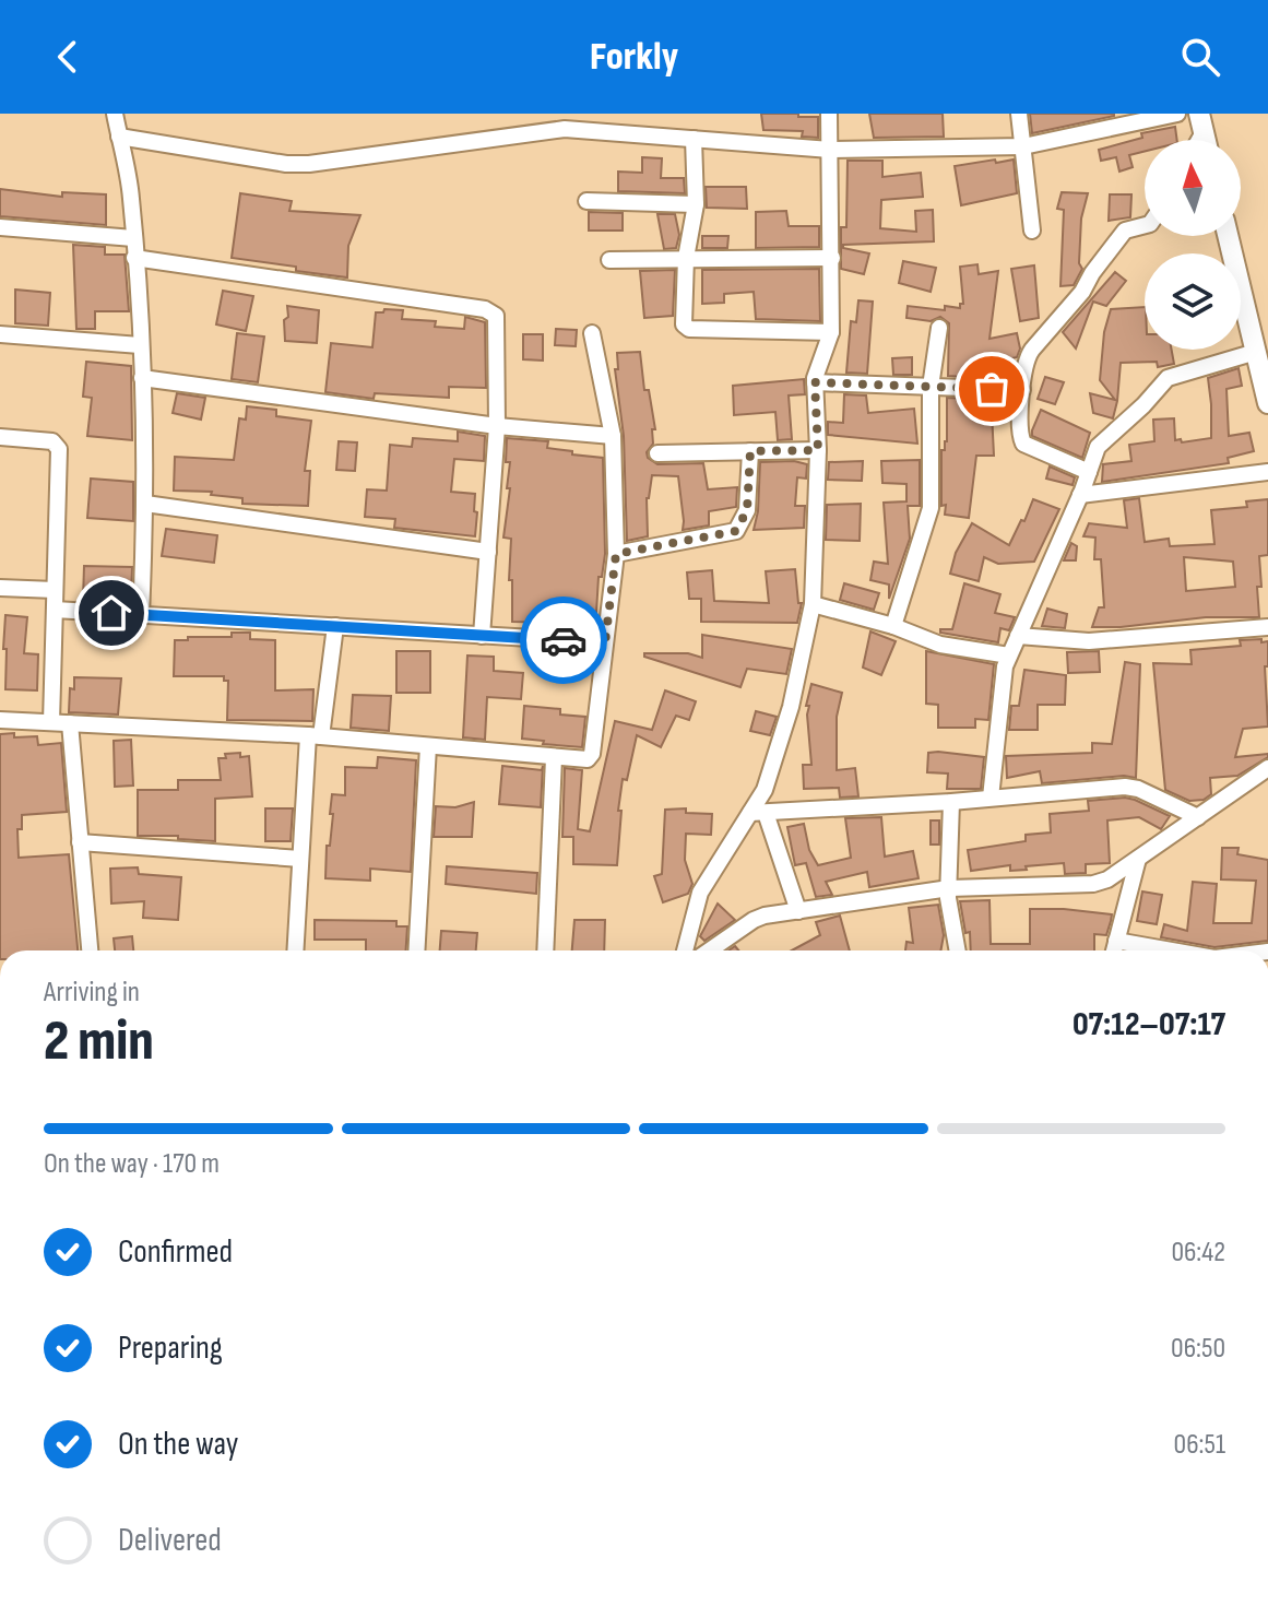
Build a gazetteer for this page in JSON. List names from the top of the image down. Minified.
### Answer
{"north":"top","page":{"header":"Forkly","heading":["2 min","Arriving in","07:12–07:17"],"bar":"On the way · 170 m","list":[["Confirmed","06:42"],["Preparing","06:50"],["On the way","06:51"],"Delivered"]}}
